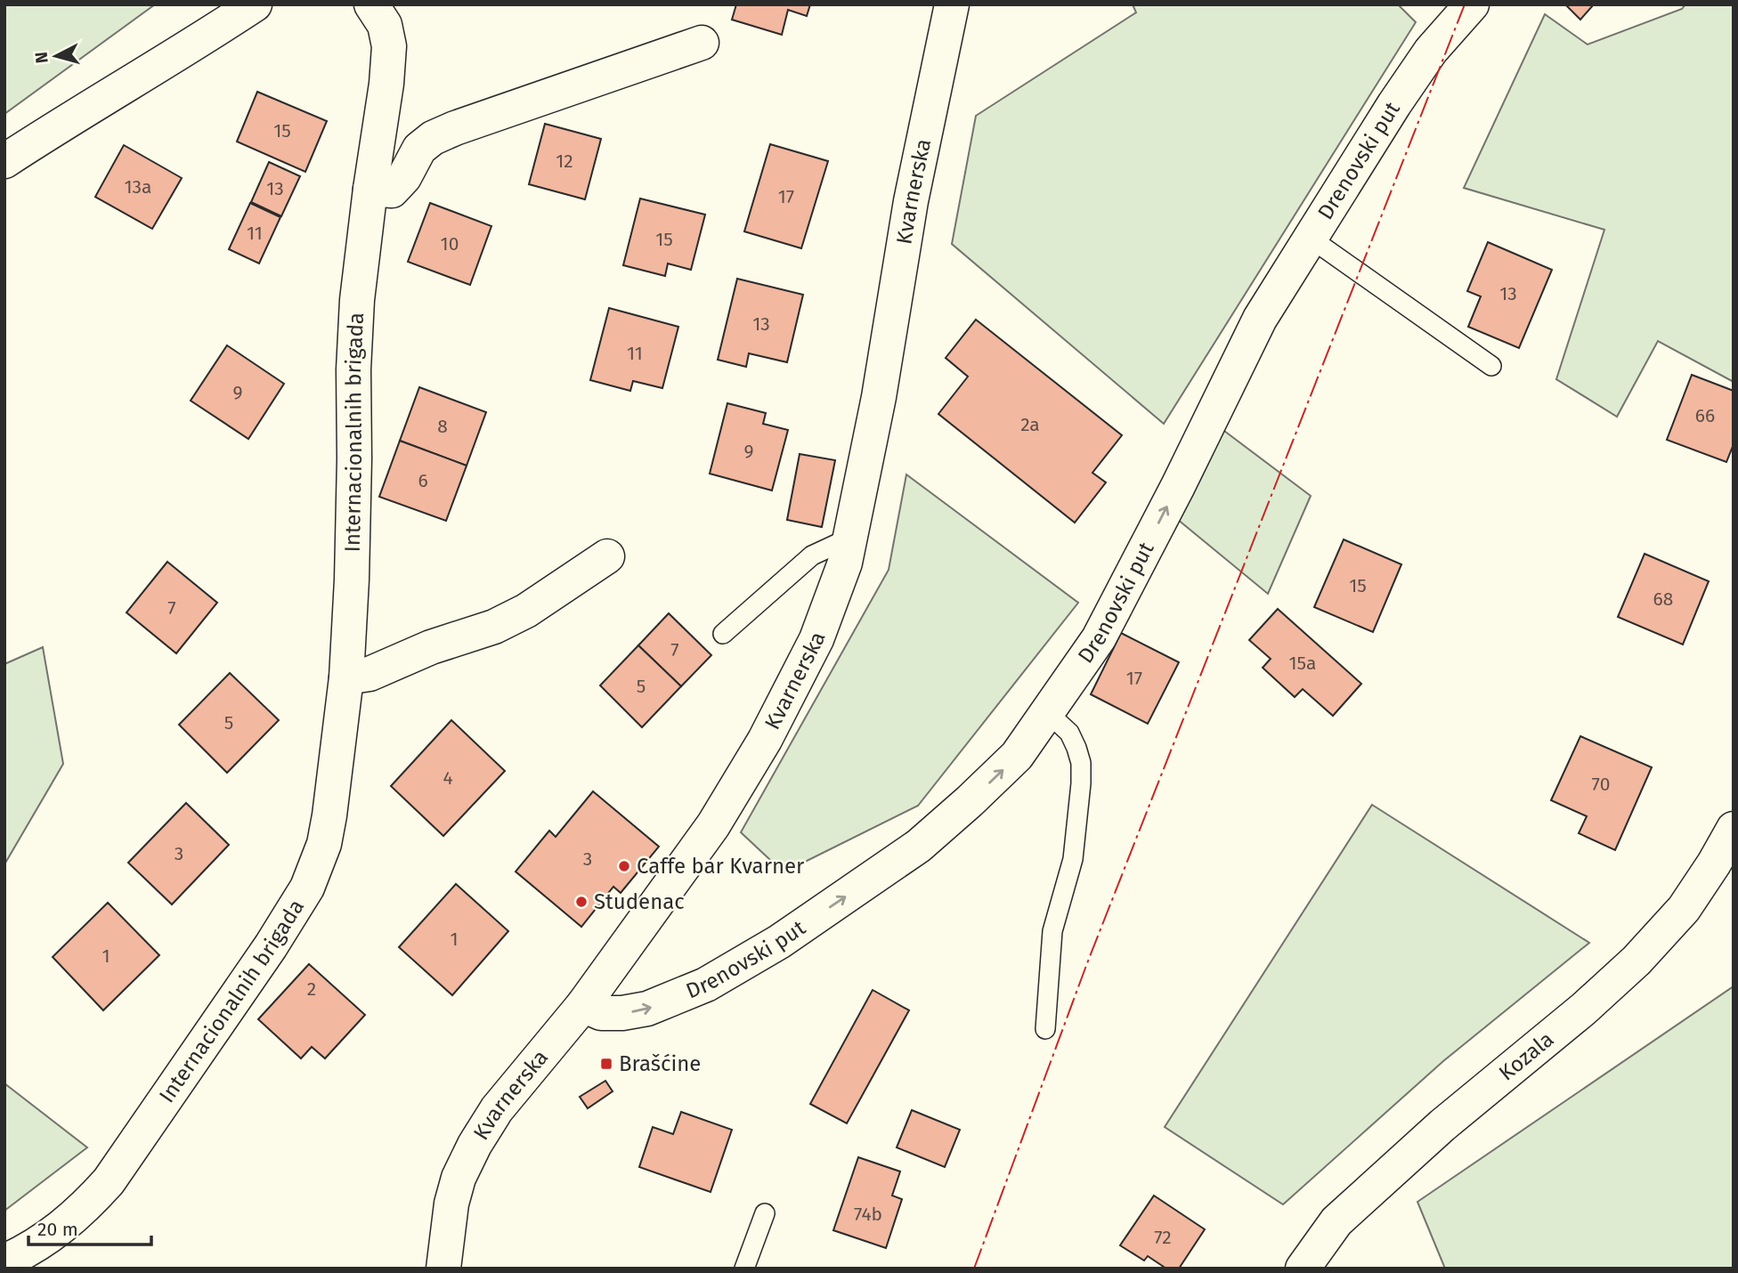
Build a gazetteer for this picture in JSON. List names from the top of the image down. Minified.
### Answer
{"streets":{"street":["Drenovski put","Kvarnerska","Internacionalnih brigada","Kozala"]},"crossings":[["Drenovski put","Kvarnerska"]],"one_way":["Drenovski put"],"places":{"other":["Caffe bar Kvarner","Studenac"],"transit":["Brašćine"]},"house_numbers":["15","12","13a","13","17","11","15","10","13","13","11","9","66","2a","8","9","6","15","68","7","7","15a","17","5","5","4","70","3","3","1","1","2","74b","72"],"scale_bar":"20 m","north":"left"}
